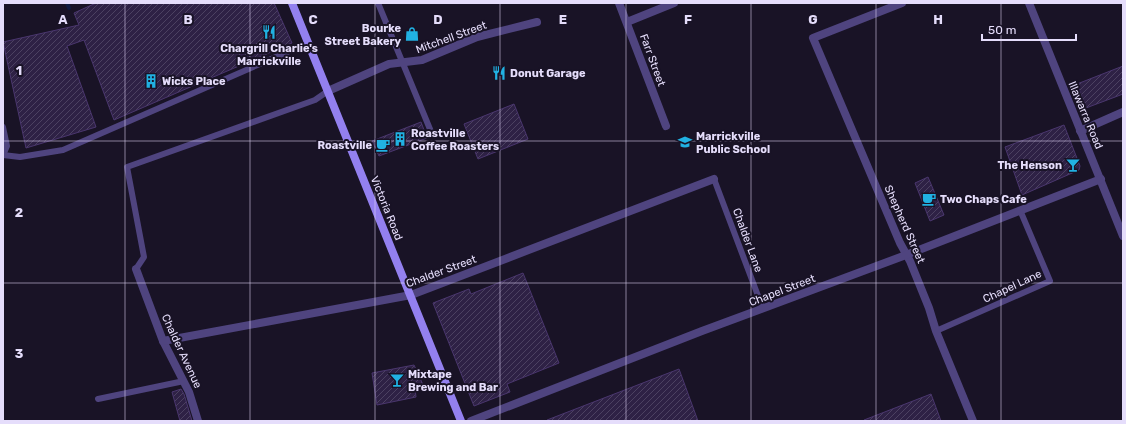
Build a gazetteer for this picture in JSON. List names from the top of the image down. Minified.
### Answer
{"streets":{"main road":["Victoria Road"],"street":["Mitchell Street","Farr Street","Illawarra Road","Shepherd Street","Chalder Street","Chapel Street","Chalder Avenue"],"lane":["Chalder Lane","Chapel Lane"]},"crossings":[["Mitchell Street","Victoria Road"],["Illawarra Road","Chapel Street"],["Victoria Road","Chalder Street"],["Shepherd Street","Chapel Lane"],["Shepherd Street","Chapel Street"],["Chalder Lane","Chalder Street"],["Chalder Lane","Chapel Street"],["Chalder Street","Chalder Avenue"],["Chapel Lane","Chapel Street"]],"places":{"restaurant":["Chargrill Charlie's Marrickville","Donut Garage"],"shop":["Bourke Street Bakery"],"building":["Wicks Place","Roastville Coffee Roasters"],"school or university":["Marrickville Public School"],"cafe":["Roastville","Two Chaps Cafe"],"bar":["The Henson","Mixtape Brewing and Bar"]},"scale_bar":"50 m","grid":{"columns":["A","B","C","D","E","F","G","H"],"rows":["1","2","3"]}}
